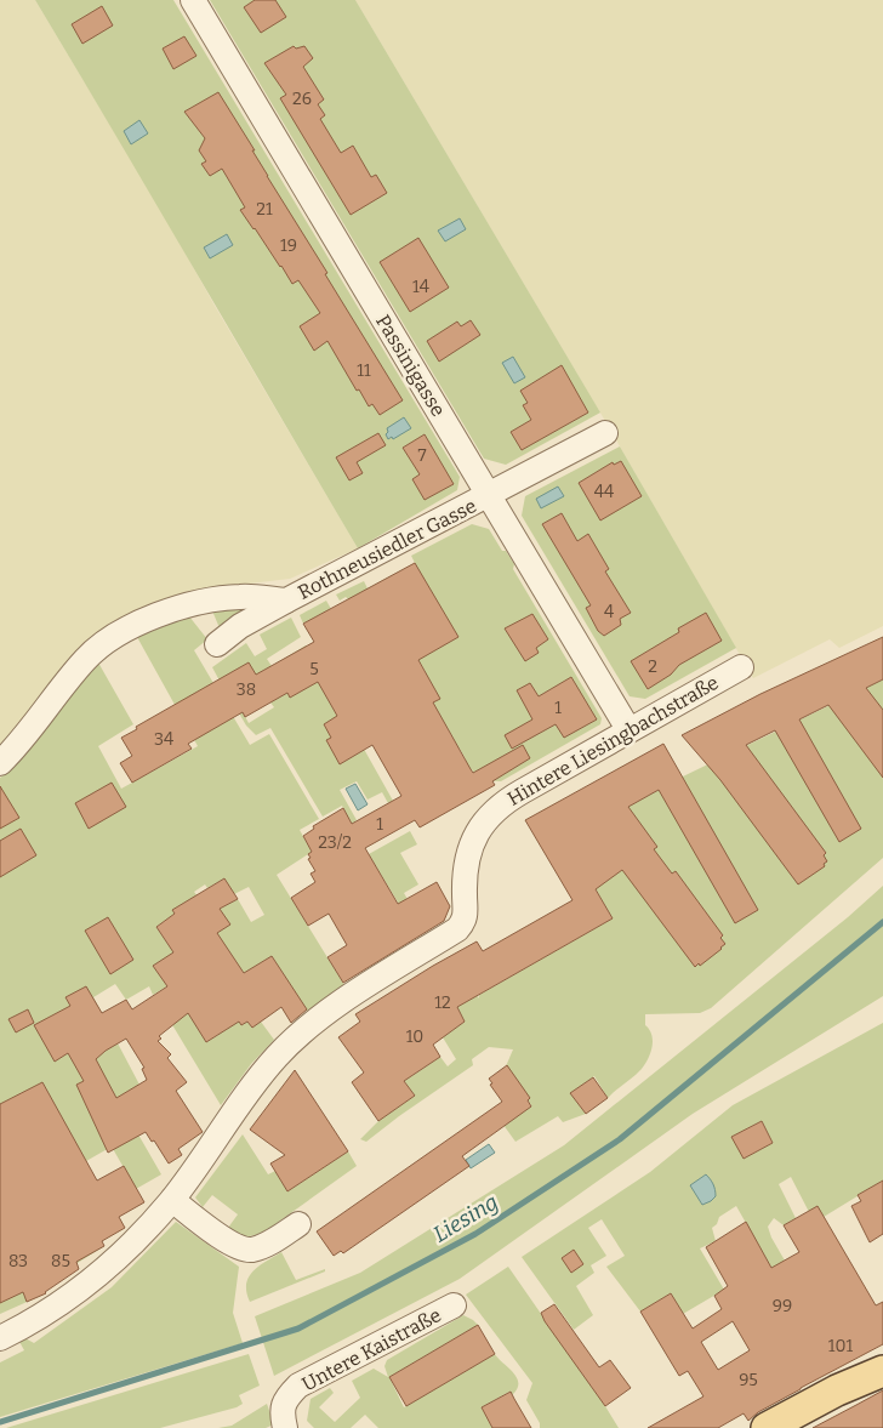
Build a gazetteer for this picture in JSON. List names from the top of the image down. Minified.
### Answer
{"streets":{"street":["Passinigasse","Rothneusiedler Gasse","Hintere Liesingbachstraße","Untere Kaistraße"]},"crossings":[["Passinigasse","Rothneusiedler Gasse"],["Passinigasse","Hintere Liesingbachstraße"]],"water":["Liesing"],"house_numbers":["26","21","19","14","11","7","44","4","2","5","38","1","34","1","23/2","12","10","83","85","99","101","95"]}
